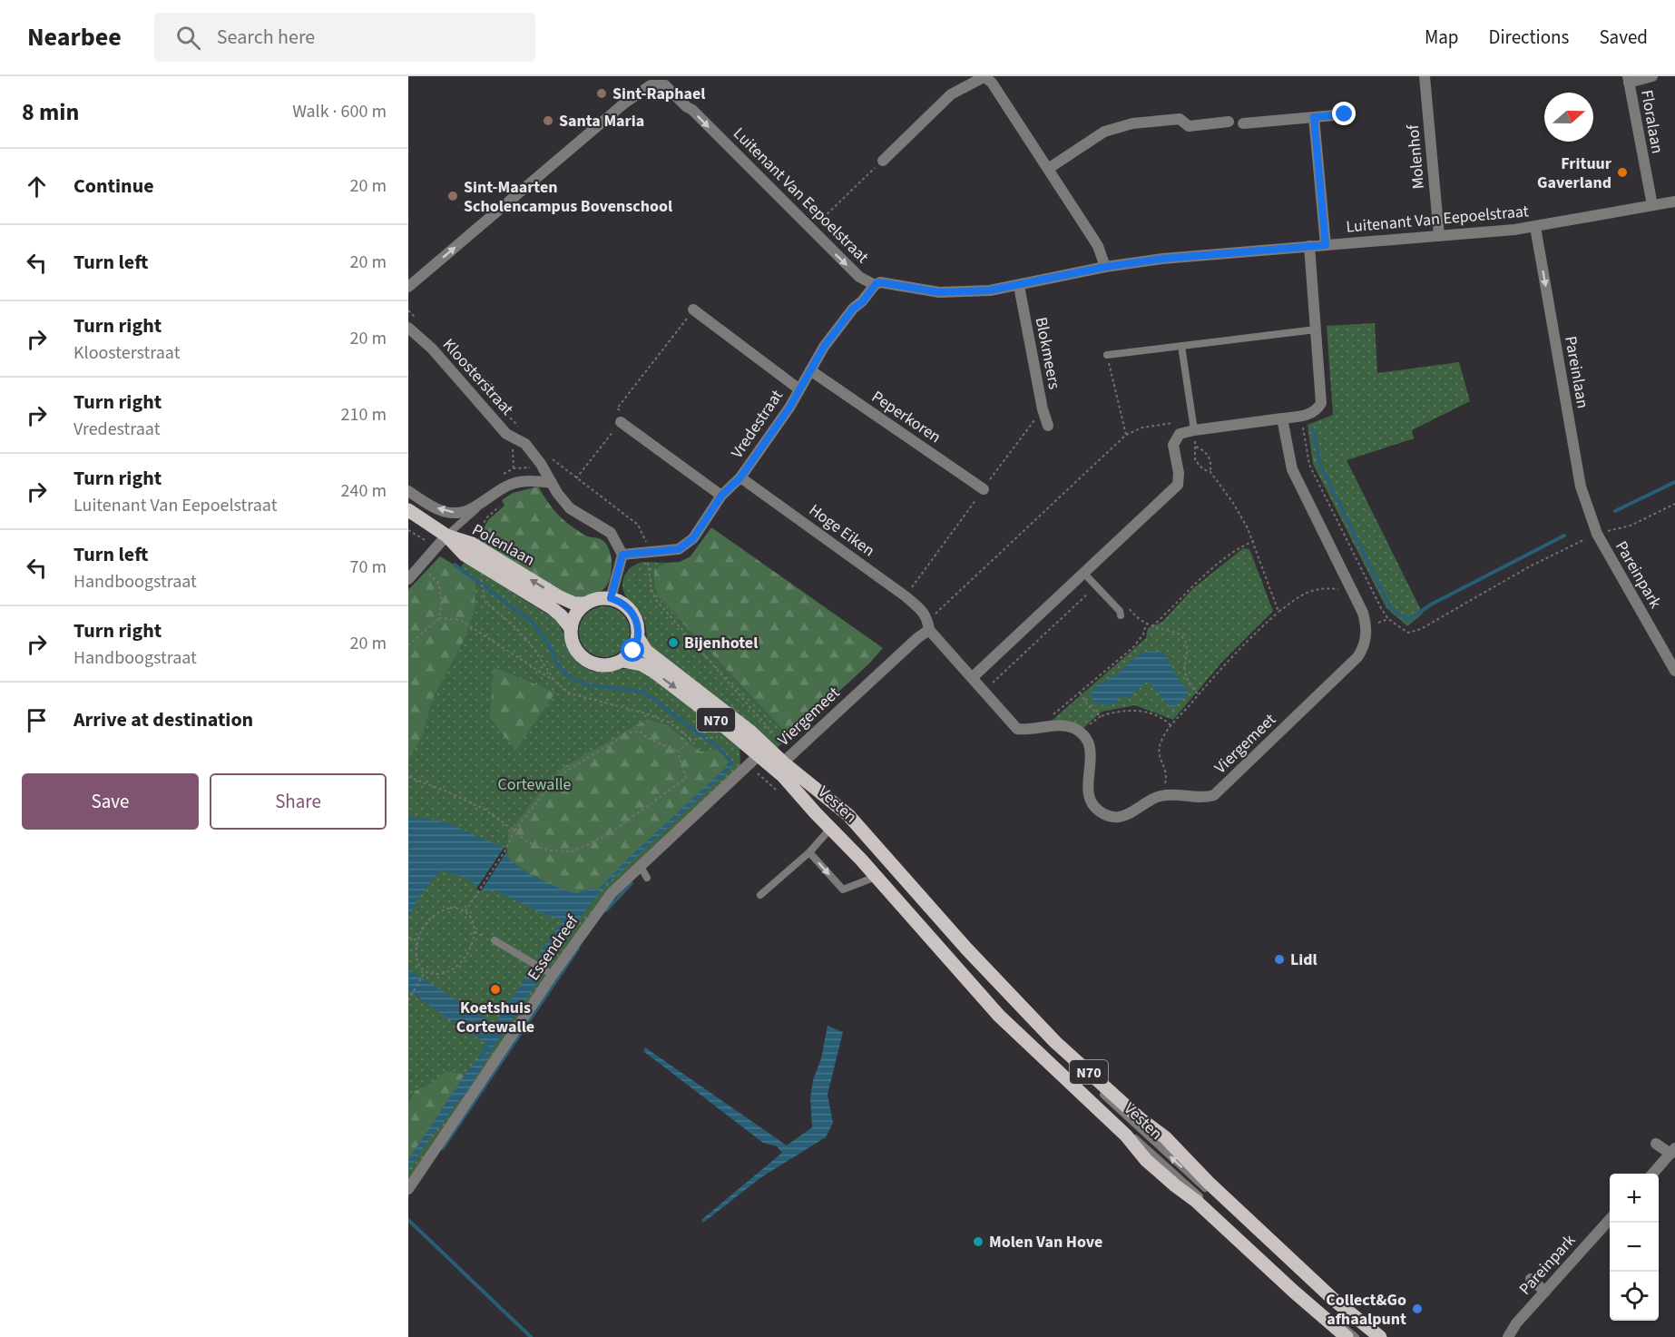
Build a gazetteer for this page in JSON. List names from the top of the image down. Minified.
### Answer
{"streets":{"main road":["Polenlaan","N70","Vesten"],"street":["Floralaan","Molenhof","Luitenant Van Eepoelstraat","Blokmeers","Pareinlaan","Kloosterstraat","Peperkoren","Vredestraat","Hoge Eiken","Pareinpark","Viergemeet","Essendreef"]},"crossings":[["Floralaan","Luitenant Van Eepoelstraat"],["Molenhof","Luitenant Van Eepoelstraat"],["Luitenant Van Eepoelstraat","Blokmeers"],["Luitenant Van Eepoelstraat","Pareinlaan"],["Luitenant Van Eepoelstraat","Vredestraat"],["Pareinlaan","Pareinpark"],["Kloosterstraat","Polenlaan"],["Peperkoren","Vredestraat"],["Vredestraat","Hoge Eiken"],["Polenlaan","N70"],["Viergemeet","N70"],["Viergemeet","Vesten"],["N70","Vesten"],["N70","Essendreef"]],"one_way":["Pareinlaan","Polenlaan"],"parks":["Cortewalle"],"places":["Sint-Raphael","Santa Maria","Frituur Gaverland","Sint-Maarten Scholencampus Bovenschool","Bijenhotel","Lidl","Koetshuis Cortewalle","Molen Van Hove","Collect&Go afhaalpunt"],"north":"right","page":{"header":"Nearbee","search":"Search here","nav":["Map","Directions","Saved"],"heading":["8 min","Walk · 600 m"],"list":[["Continue","20 m"],["Turn left","20 m"],["Turn right","Kloosterstraat","20 m"],["Turn right","Vredestraat","210 m"],["Turn right","Luitenant Van Eepoelstraat","240 m"],["Turn left","Handboogstraat","70 m"],["Turn right","Handboogstraat","20 m"],"Arrive at destination"],"buttons":["Save","Share"],"map_buttons":["+","−"]}}
